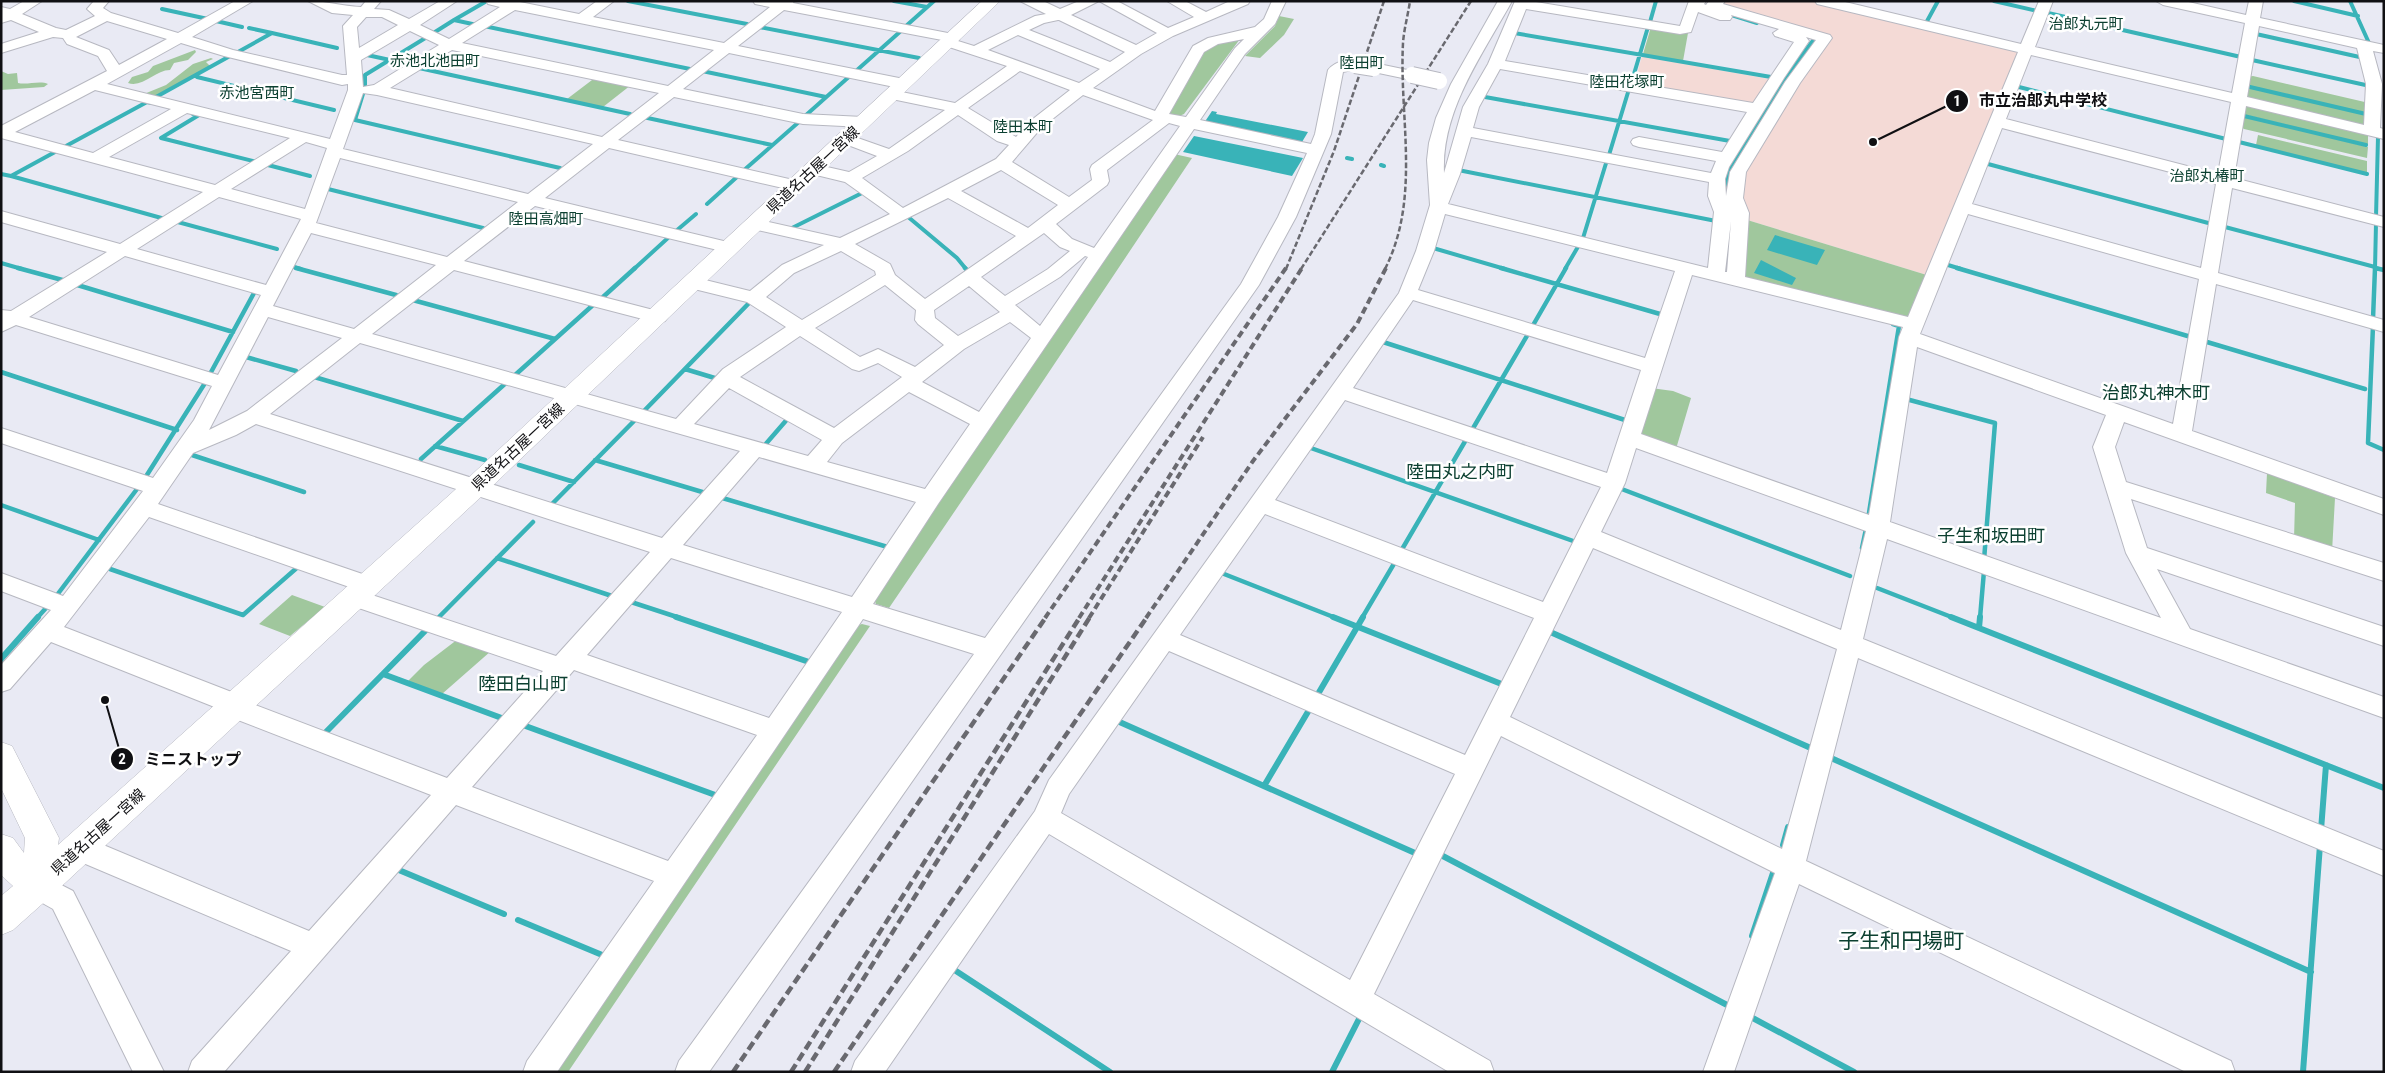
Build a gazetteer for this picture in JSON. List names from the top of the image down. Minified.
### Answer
{"streets":{"main road":["県道名古屋一宮線"]},"districts":["治郎丸元町","赤池北池田町","陸田町","陸田花塚町","赤池宮西町","陸田本町","治郎丸椿町","陸田高畑町","治郎丸神木町","陸田丸之内町","子生和坂田町","陸田白山町","子生和円場町"],"places":["市立治郎丸中学校","ミニストップ"]}
